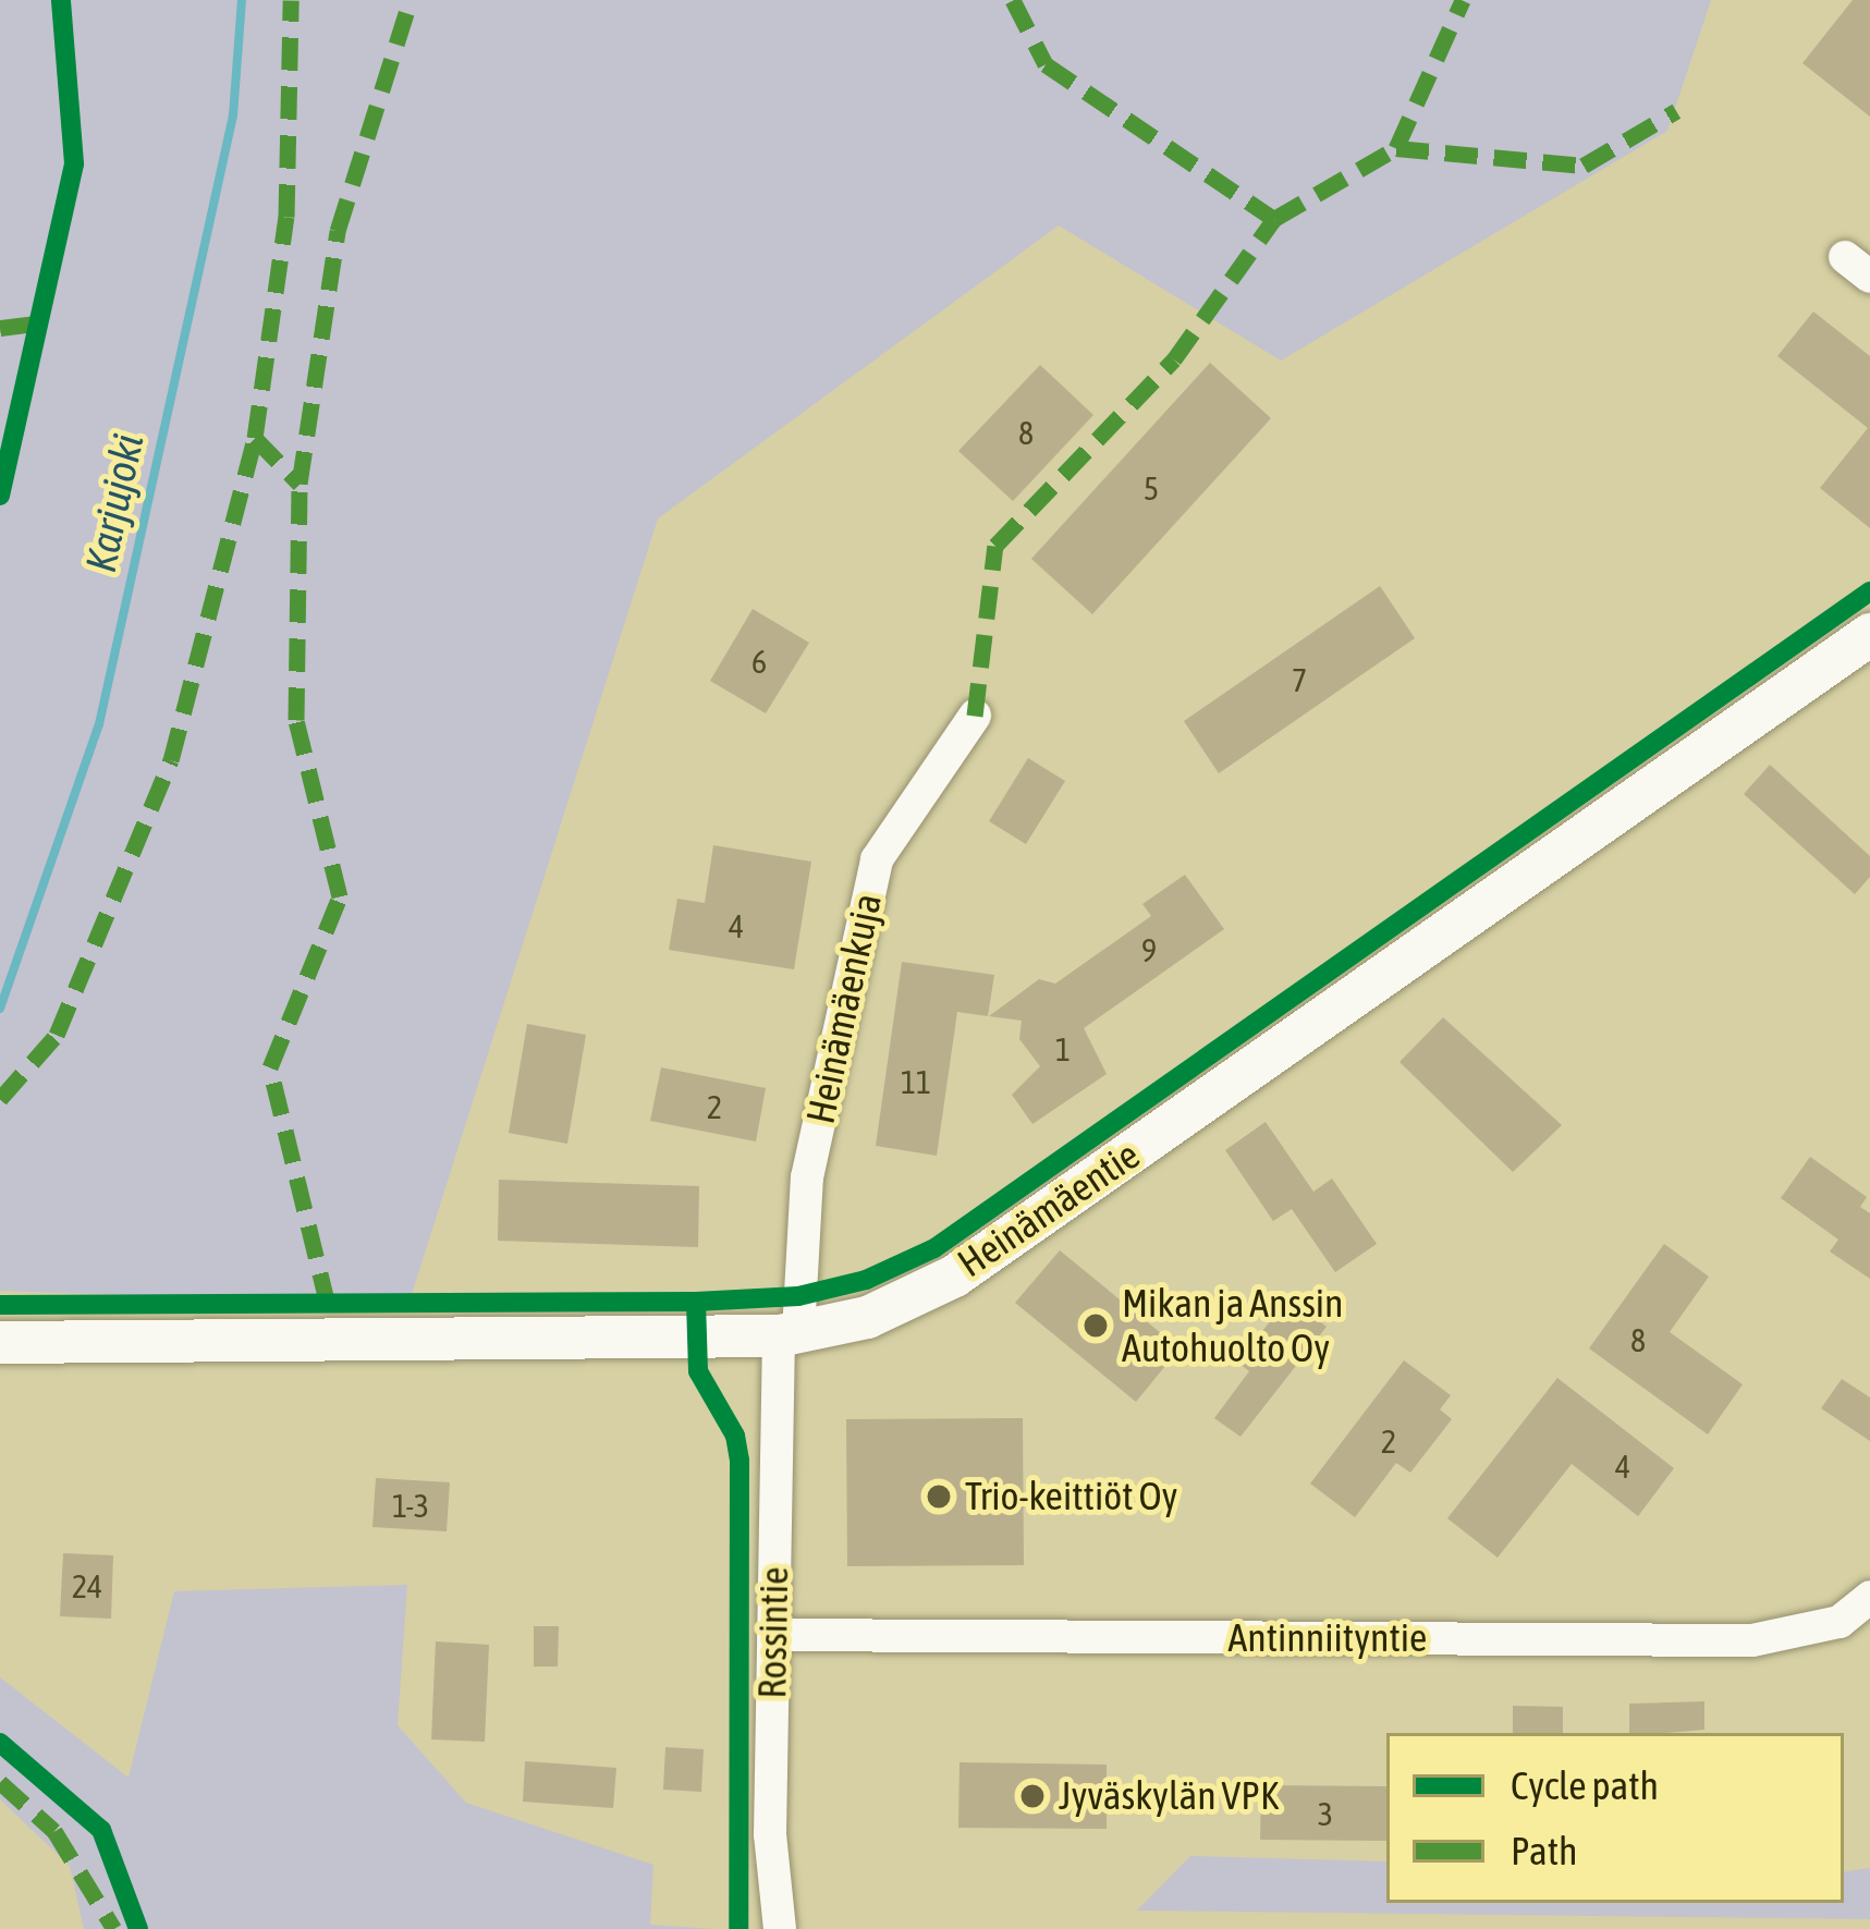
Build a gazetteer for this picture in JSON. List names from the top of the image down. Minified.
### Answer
{"streets":{"street":["Heinämäenkuja","Heinämäentie","Rossintie","Antinniityntie"]},"crossings":[["Heinämäenkuja","Heinämäentie"],["Heinämäenkuja","Rossintie"],["Heinämäentie","Rossintie"],["Rossintie","Antinniityntie"]],"water":["Karjujoki"],"places":["Mikan ja Anssin Autohuolto Oy","Trio-keittiöt Oy","Jyväskylän VPK"],"house_numbers":["8","5","6","7","4","9","1","11","2","8","2","4","1-3","24","3"],"legend":["Cycle path","Path"]}
